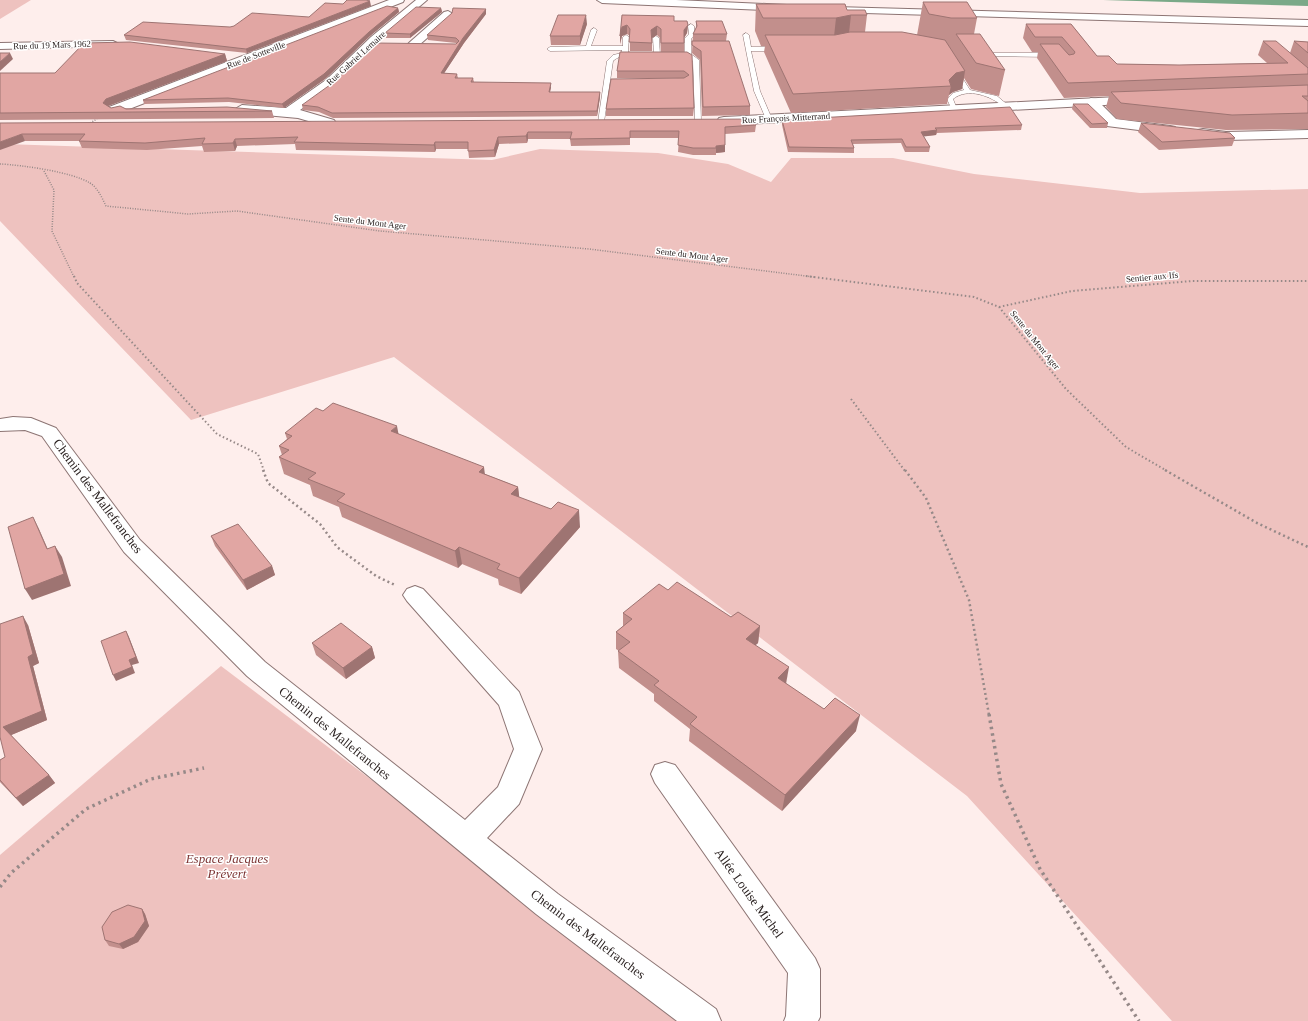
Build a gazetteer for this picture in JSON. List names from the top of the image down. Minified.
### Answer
{"streets":{"street":["Rue du 19 Mars 1962","Rue de Sotteville","Rue Gabriel Lemaire","Rue François Mitterrand","Chemin des Mallefranches","Allée Louise Michel"],"path":["Sente du Mont Ager","Sentier aux Ifs"]},"crossings":[["Sente du Mont Ager","Sentier aux Ifs"]],"parks":["Espace Jacques Prévert"]}
